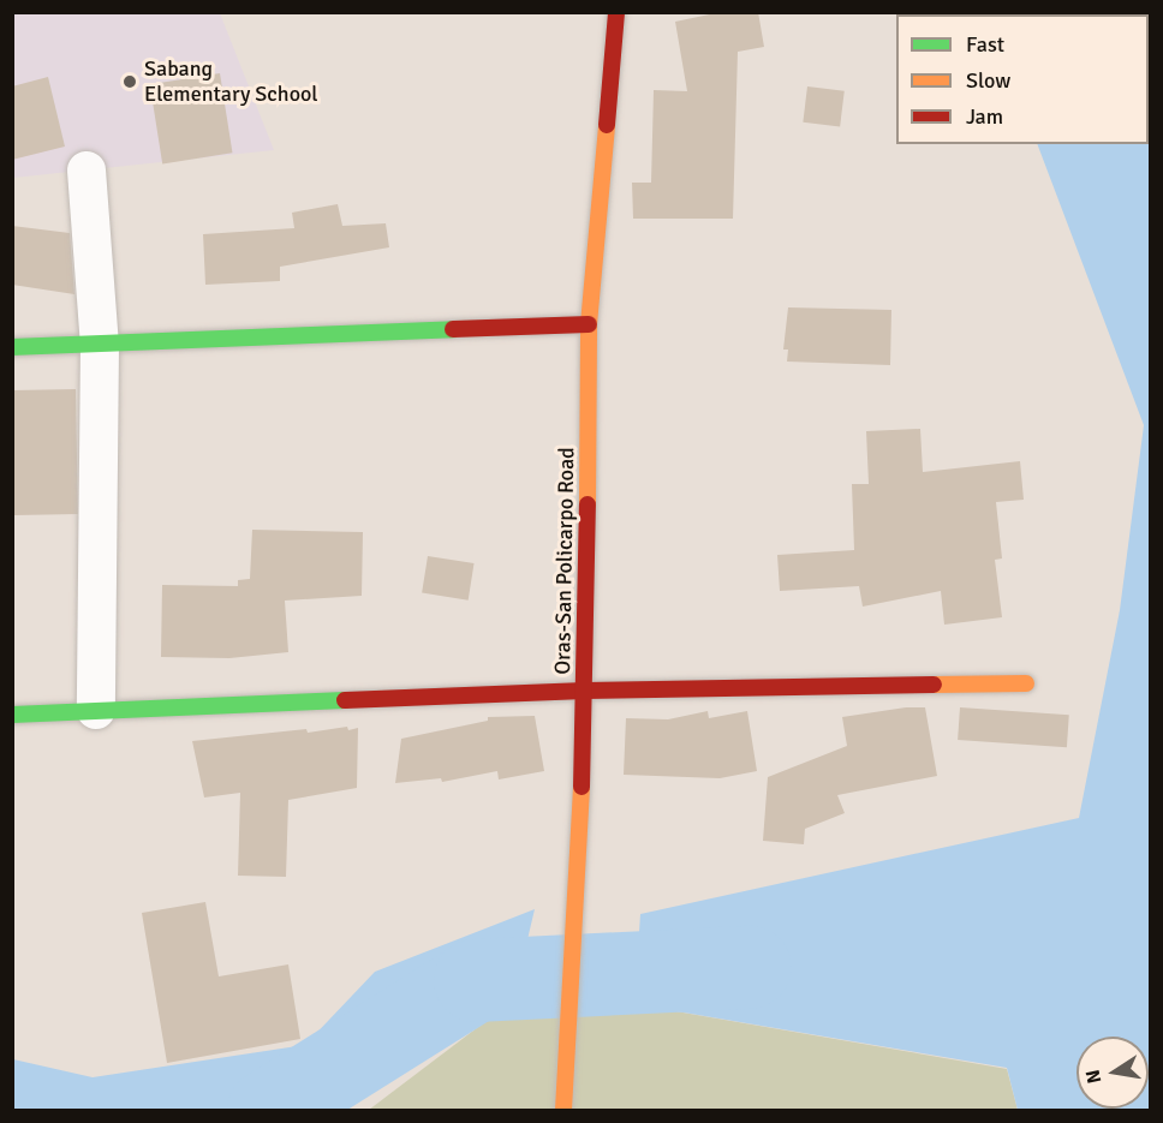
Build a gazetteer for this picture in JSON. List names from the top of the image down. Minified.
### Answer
{"streets":{"street":["Oras-San Policarpo Road"]},"places":["Sabang Elementary School"],"legend":["Fast","Slow","Jam"],"north":"left"}
